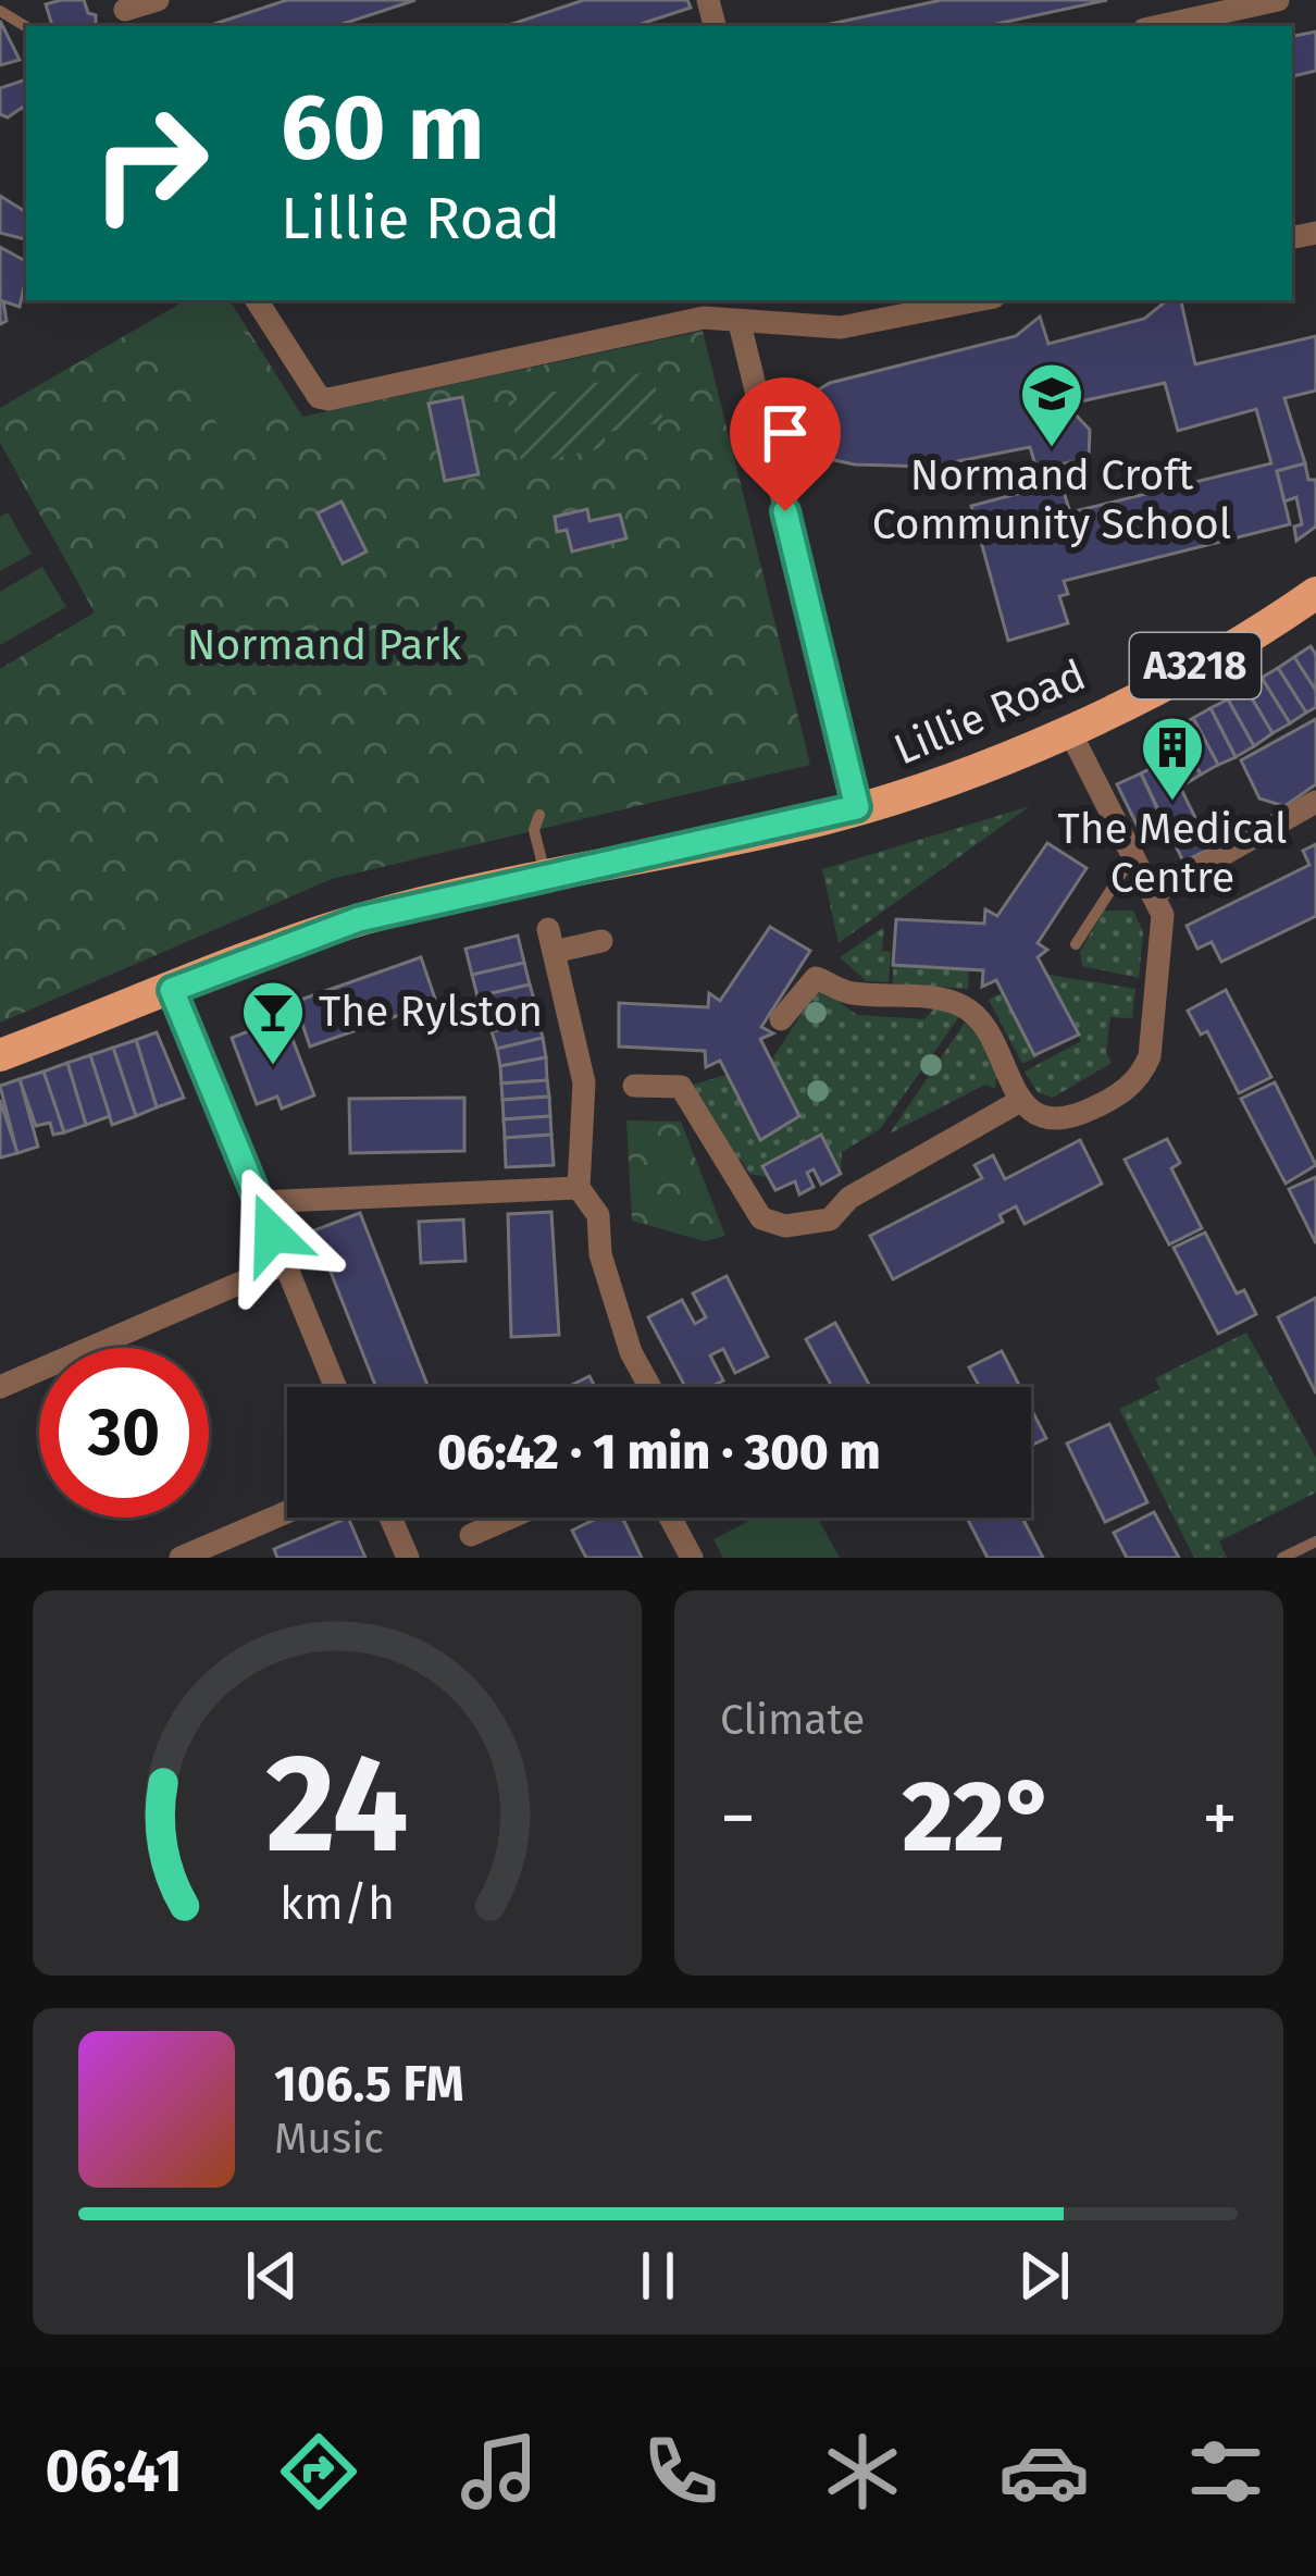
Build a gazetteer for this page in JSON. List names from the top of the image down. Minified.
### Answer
{"streets":{"main road":["A3218","Lillie Road"]},"parks":["Normand Park"],"places":{"school or university":["Normand Croft Community School"],"building":["The Medical Centre"],"bar":["The Rylston"]},"page":{"turn":["60 m","Lillie Road"],"limit":"30","trip":"06:42 · 1 min · 300 m","tile":"Climate","heat":["−","22°","+"],"song":["106.5 FM","Music"],"tabs":"06:41","gauge":["24","km/h"]}}
